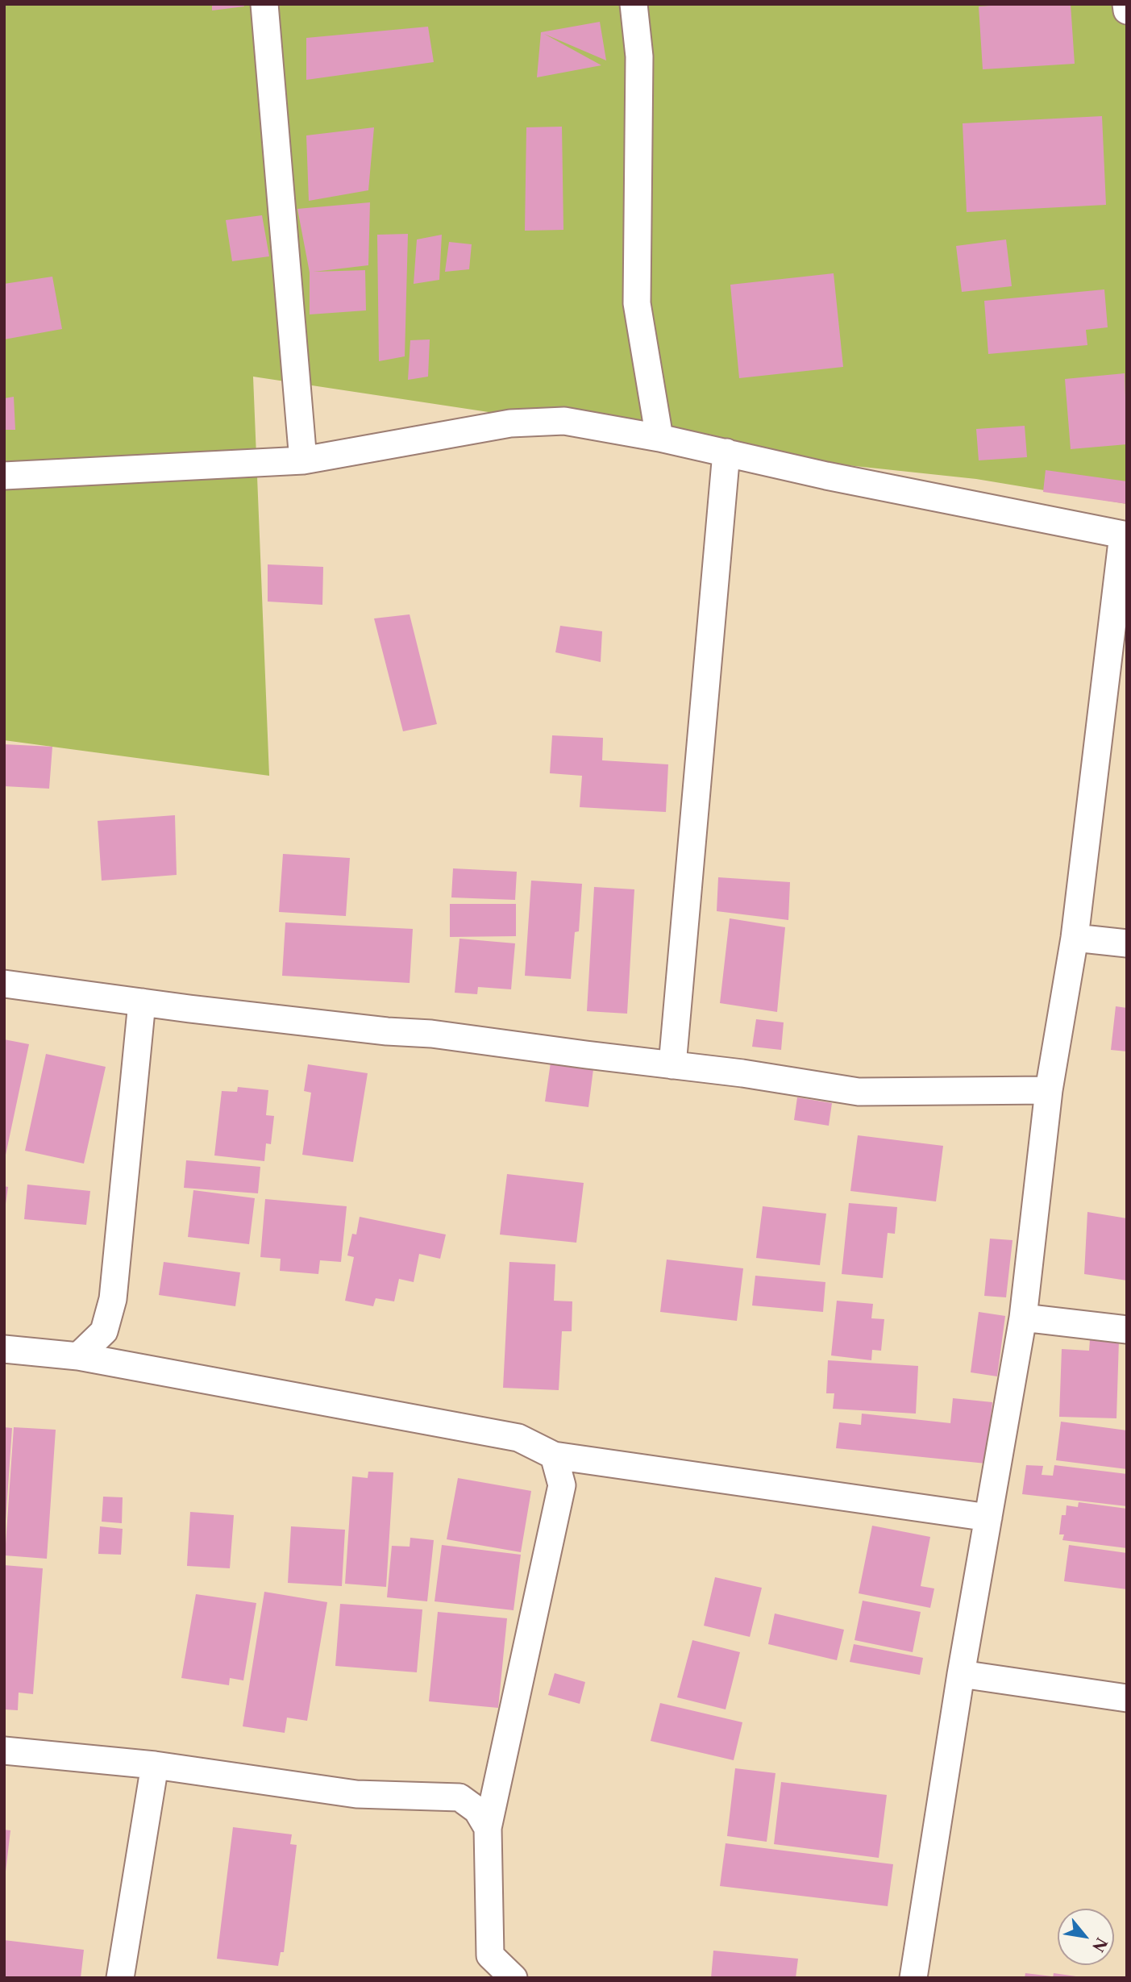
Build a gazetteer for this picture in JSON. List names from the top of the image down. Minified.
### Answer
{"north":"bottom right"}
